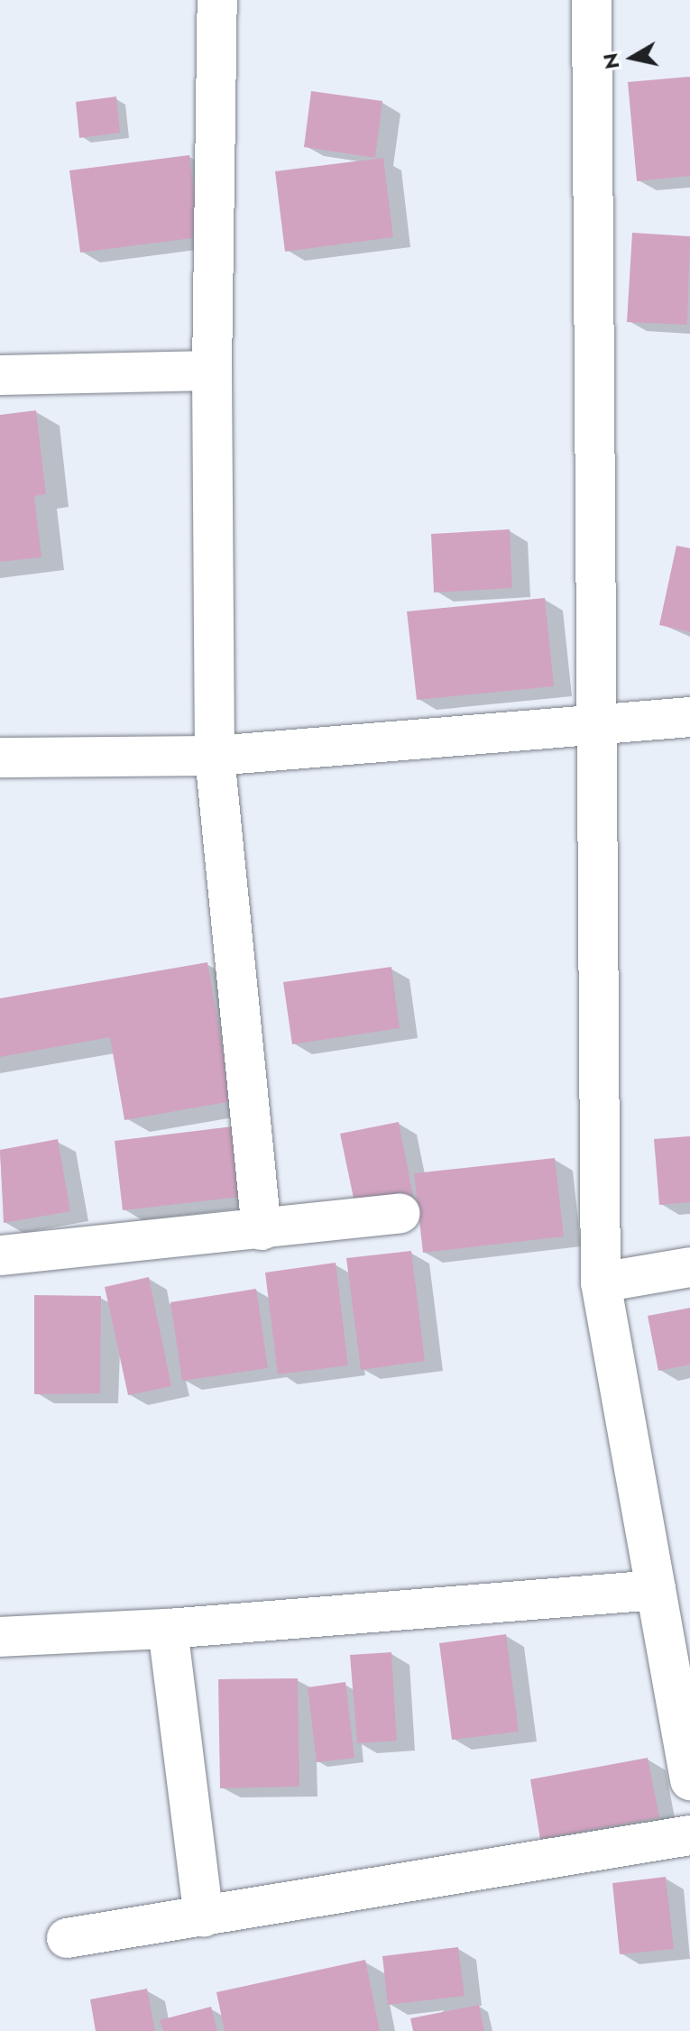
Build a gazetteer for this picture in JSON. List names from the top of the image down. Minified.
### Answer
{"north":"left"}
